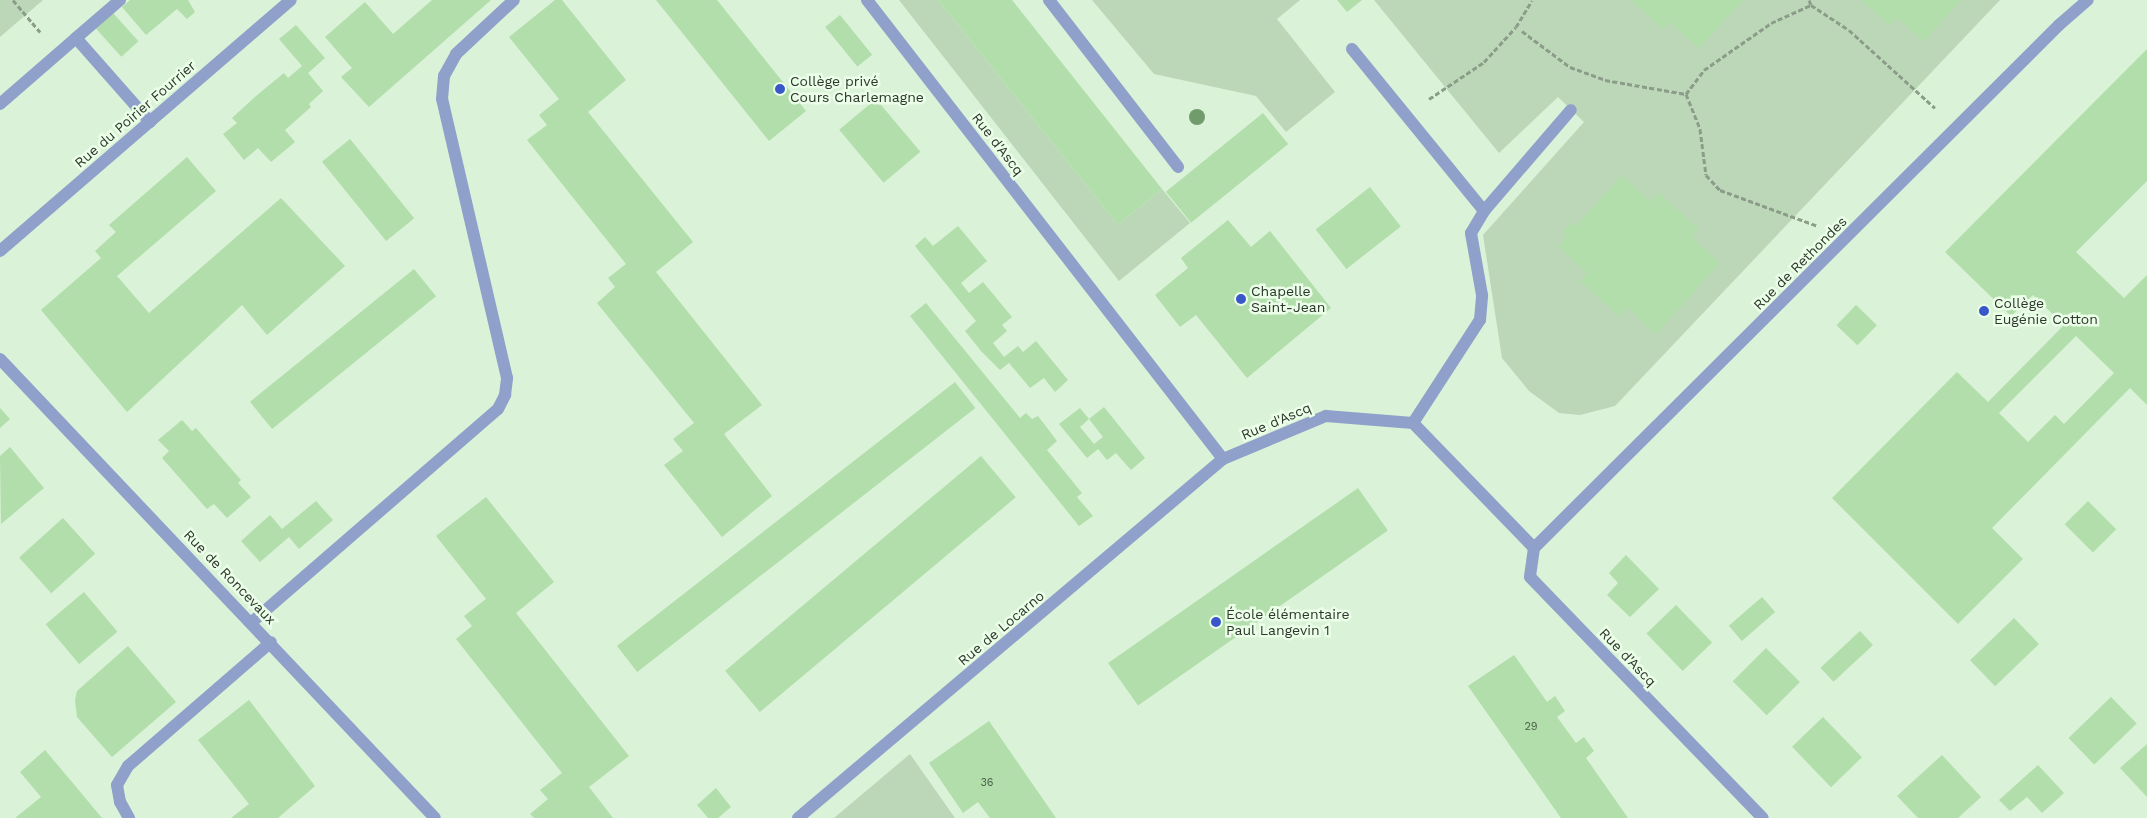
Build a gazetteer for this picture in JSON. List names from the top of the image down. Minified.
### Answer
{"streets":{"street":["Rue du Poirier Fourrier","Rue d'Ascq","Rue de Rethondes","Rue de Roncevaux","Rue de Locarno"]},"crossings":[["Rue d'Ascq","Rue de Rethondes"],["Rue d'Ascq","Rue de Locarno"]],"places":["Collège privé Cours Charlemagne","Chapelle Saint-Jean","Collège Eugénie Cotton","École élémentaire Paul Langevin 1"],"house_numbers":["29","36"]}
